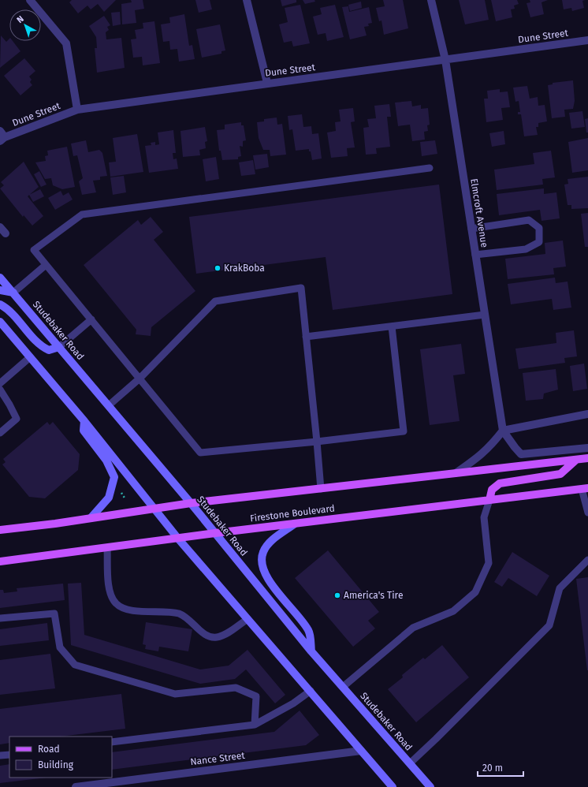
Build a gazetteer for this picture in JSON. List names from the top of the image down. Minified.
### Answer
{"streets":{"main road":["Studebaker Road","Firestone Boulevard"],"street":["Dune Street","Elmcroft Avenue","Nance Street"]},"crossings":[["Dune Street","Elmcroft Avenue"],["Studebaker Road","Firestone Boulevard"]],"places":["KrakBoba","America's Tire"],"legend":["Road","Building"],"scale_bar":"20 m","north":"top left"}
